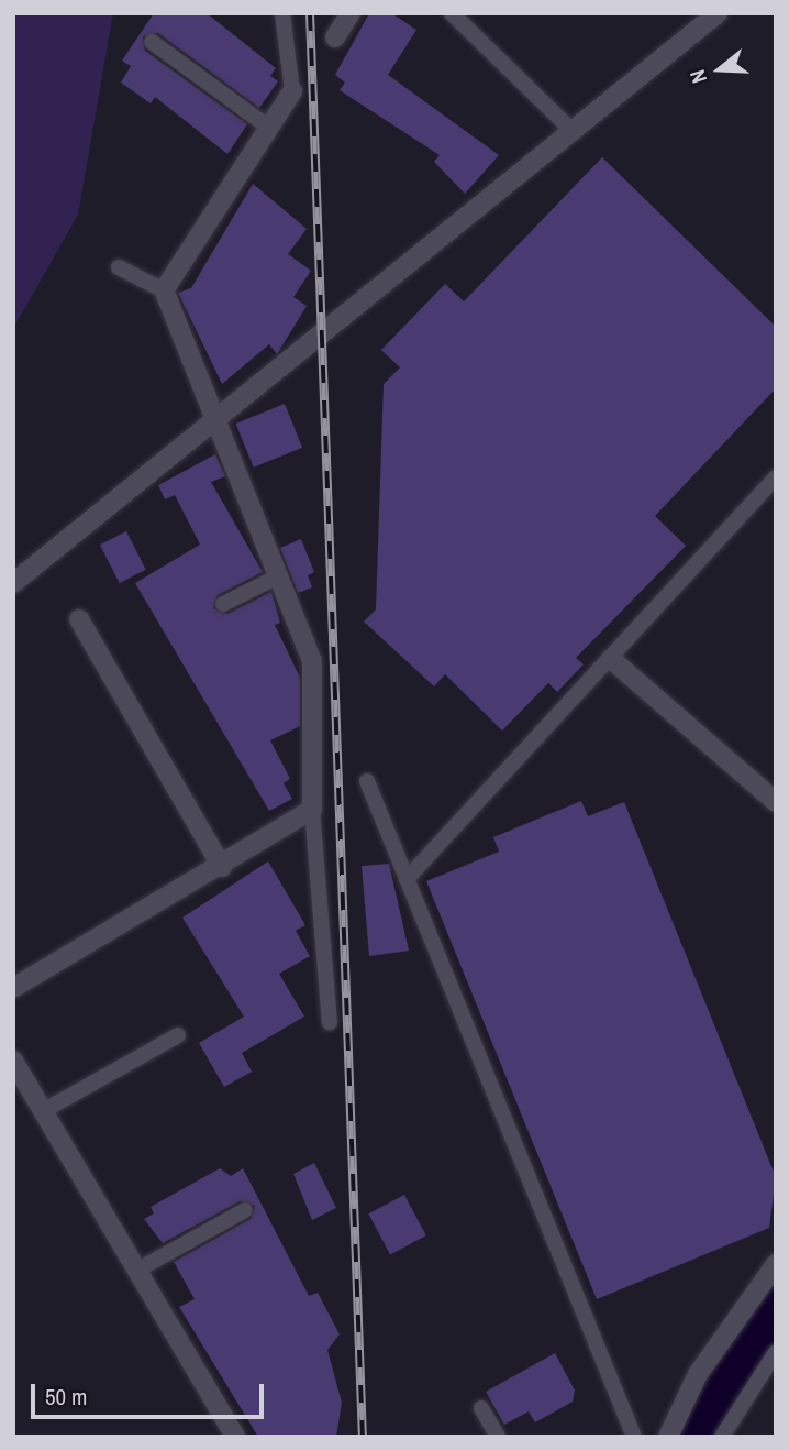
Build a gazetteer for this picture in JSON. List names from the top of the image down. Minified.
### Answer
{"scale_bar":"50 m","north":"left"}
